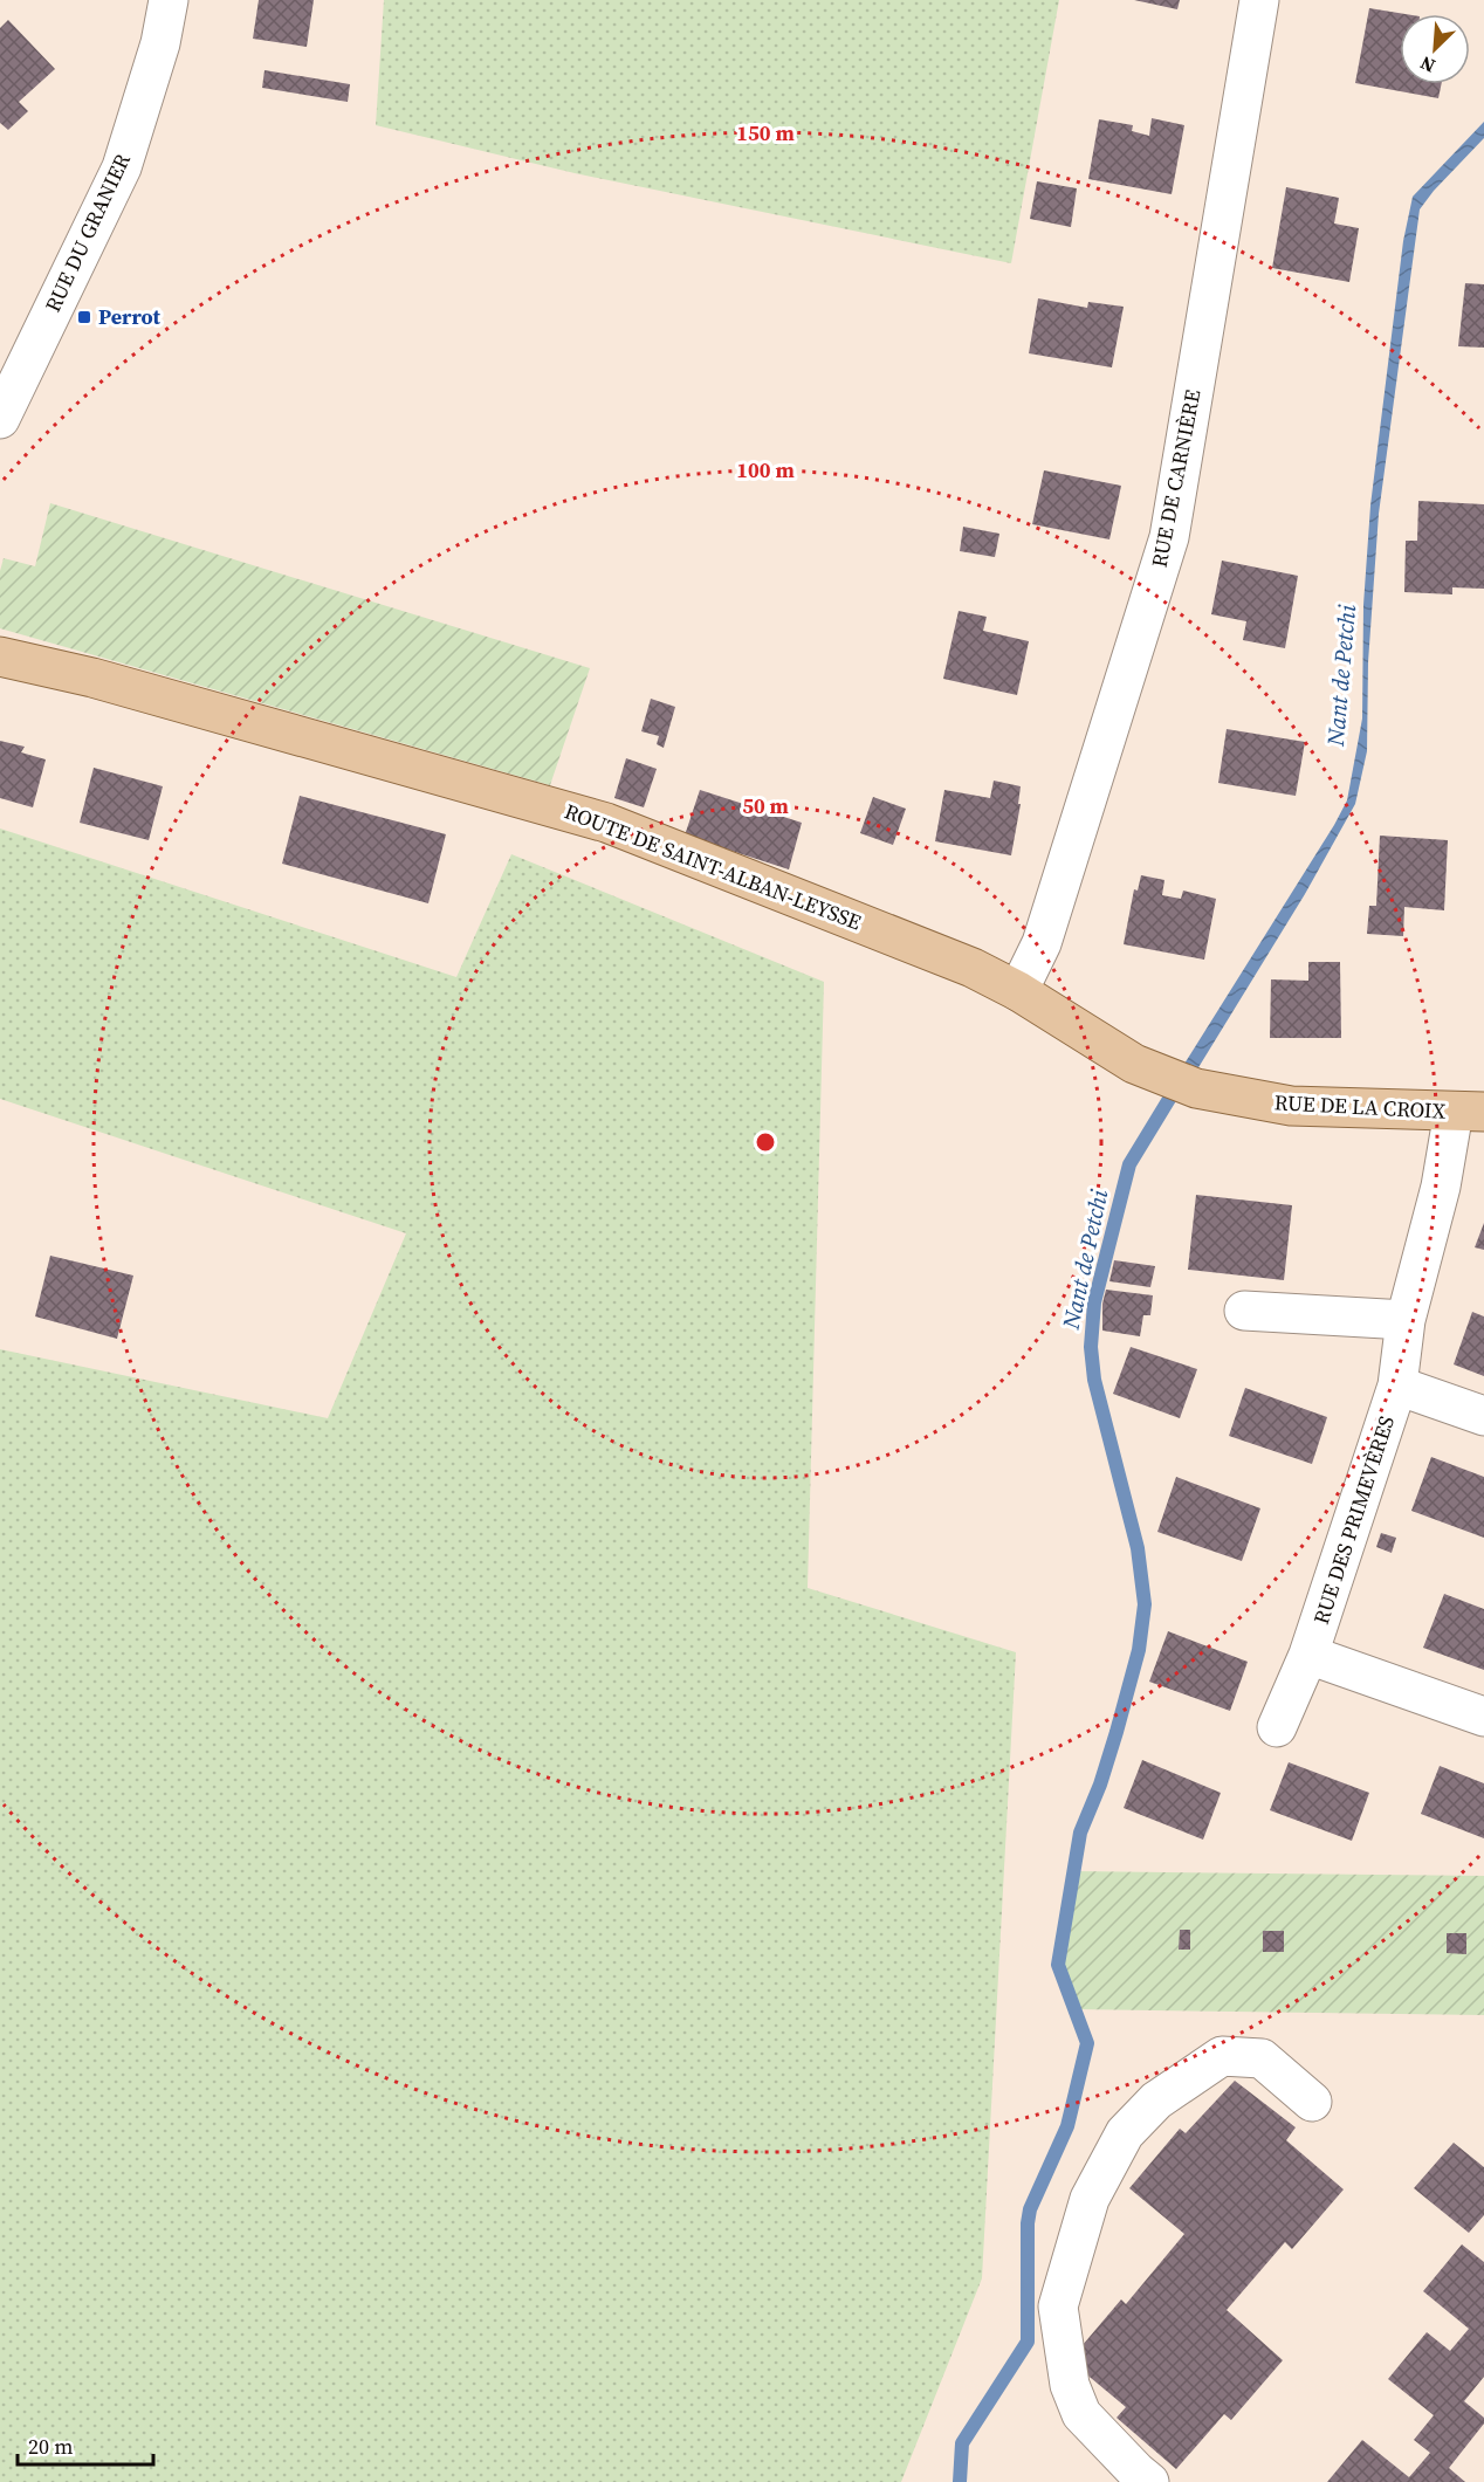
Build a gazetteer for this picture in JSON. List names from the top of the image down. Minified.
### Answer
{"streets":{"main road":["ROUTE DE SAINT-ALBAN-LEYSSE","RUE DE LA CROIX"],"street":["RUE DU GRANIER","RUE DE CARNIÈRE","RUE DES PRIMEVÈRES"]},"crossings":[["RUE DE CARNIÈRE","ROUTE DE SAINT-ALBAN-LEYSSE"],["ROUTE DE SAINT-ALBAN-LEYSSE","RUE DE LA CROIX"],["RUE DE LA CROIX","RUE DES PRIMEVÈRES"]],"water":["Nant de Petchi"],"places":{"transit":["Perrot"]},"scale_bar":"20 m","north":"bottom left","rings":["150 m","100 m","50 m"]}
